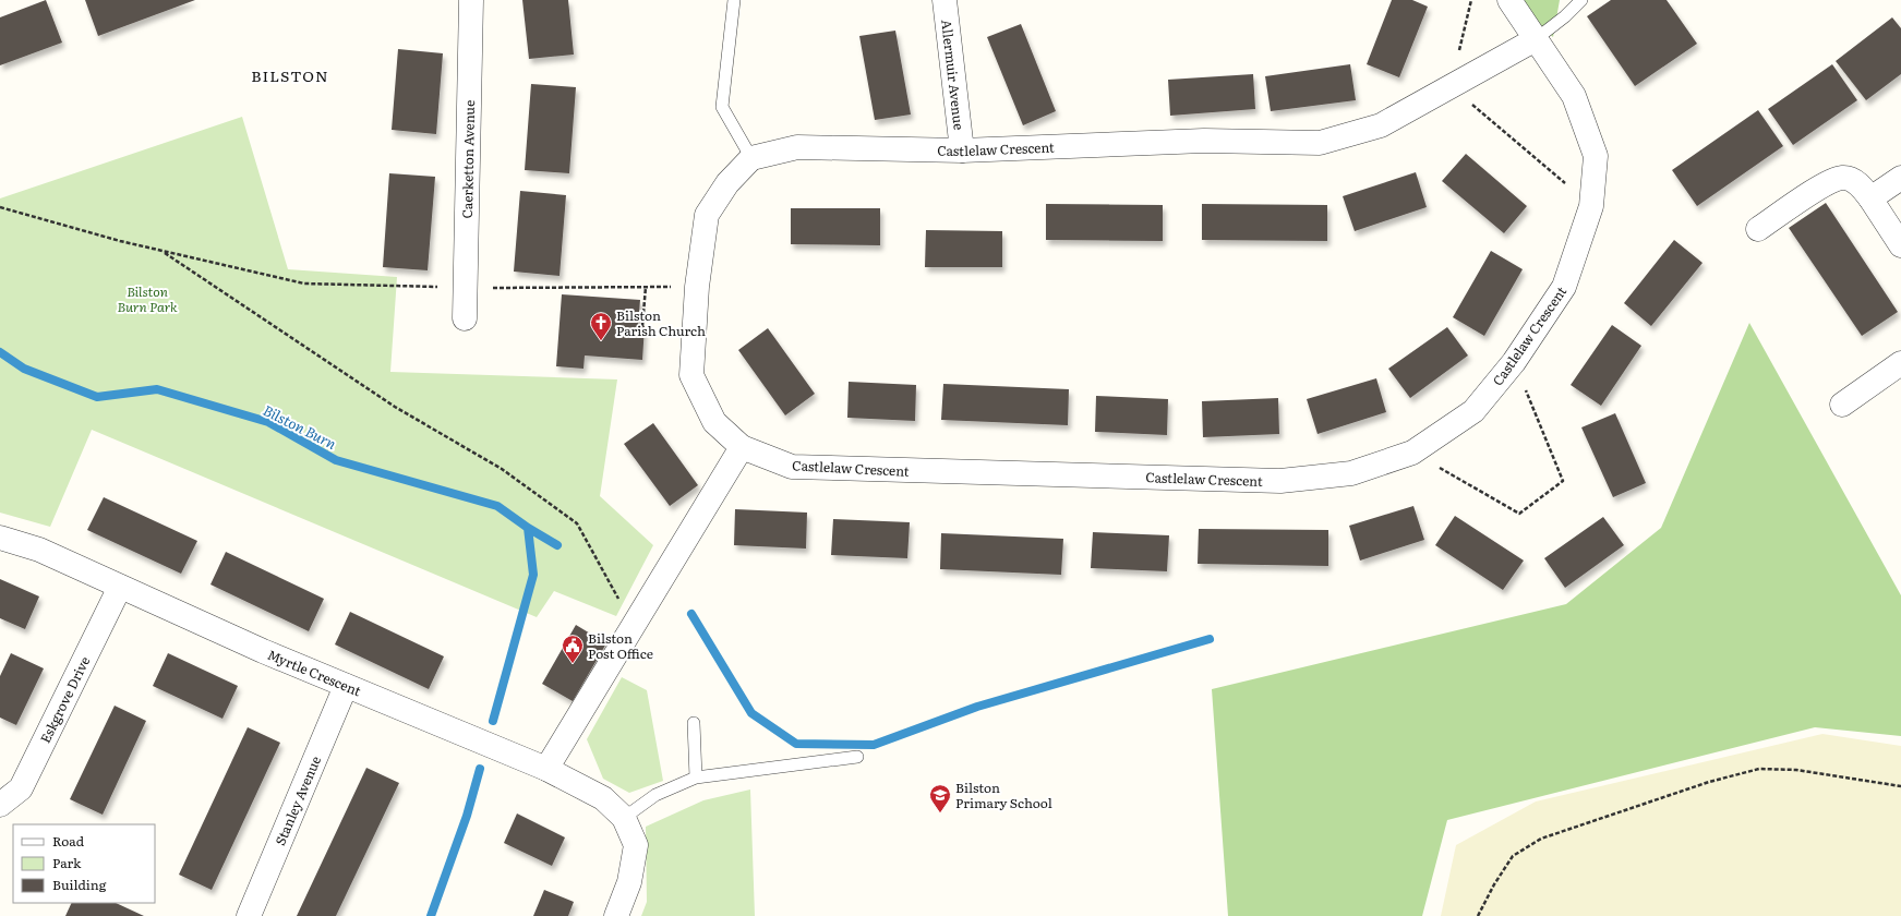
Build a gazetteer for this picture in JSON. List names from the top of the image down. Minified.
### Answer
{"streets":{"street":["Allermuir Avenue","Castlelaw Crescent","Caerketton Avenue","Myrtle Crescent","Eskgrove Drive","Stanley Avenue"]},"crossings":[["Allermuir Avenue","Castlelaw Crescent"],["Myrtle Crescent","Eskgrove Drive"],["Myrtle Crescent","Stanley Avenue"]],"districts":["BILSTON"],"water":["Bilston Burn"],"parks":["Bilston Burn Park"],"places":{"church":["Bilston Parish Church"],"public building":["Bilston Post Office"],"school or university":["Bilston Primary School"]},"legend":["Road","Park","Building"]}
